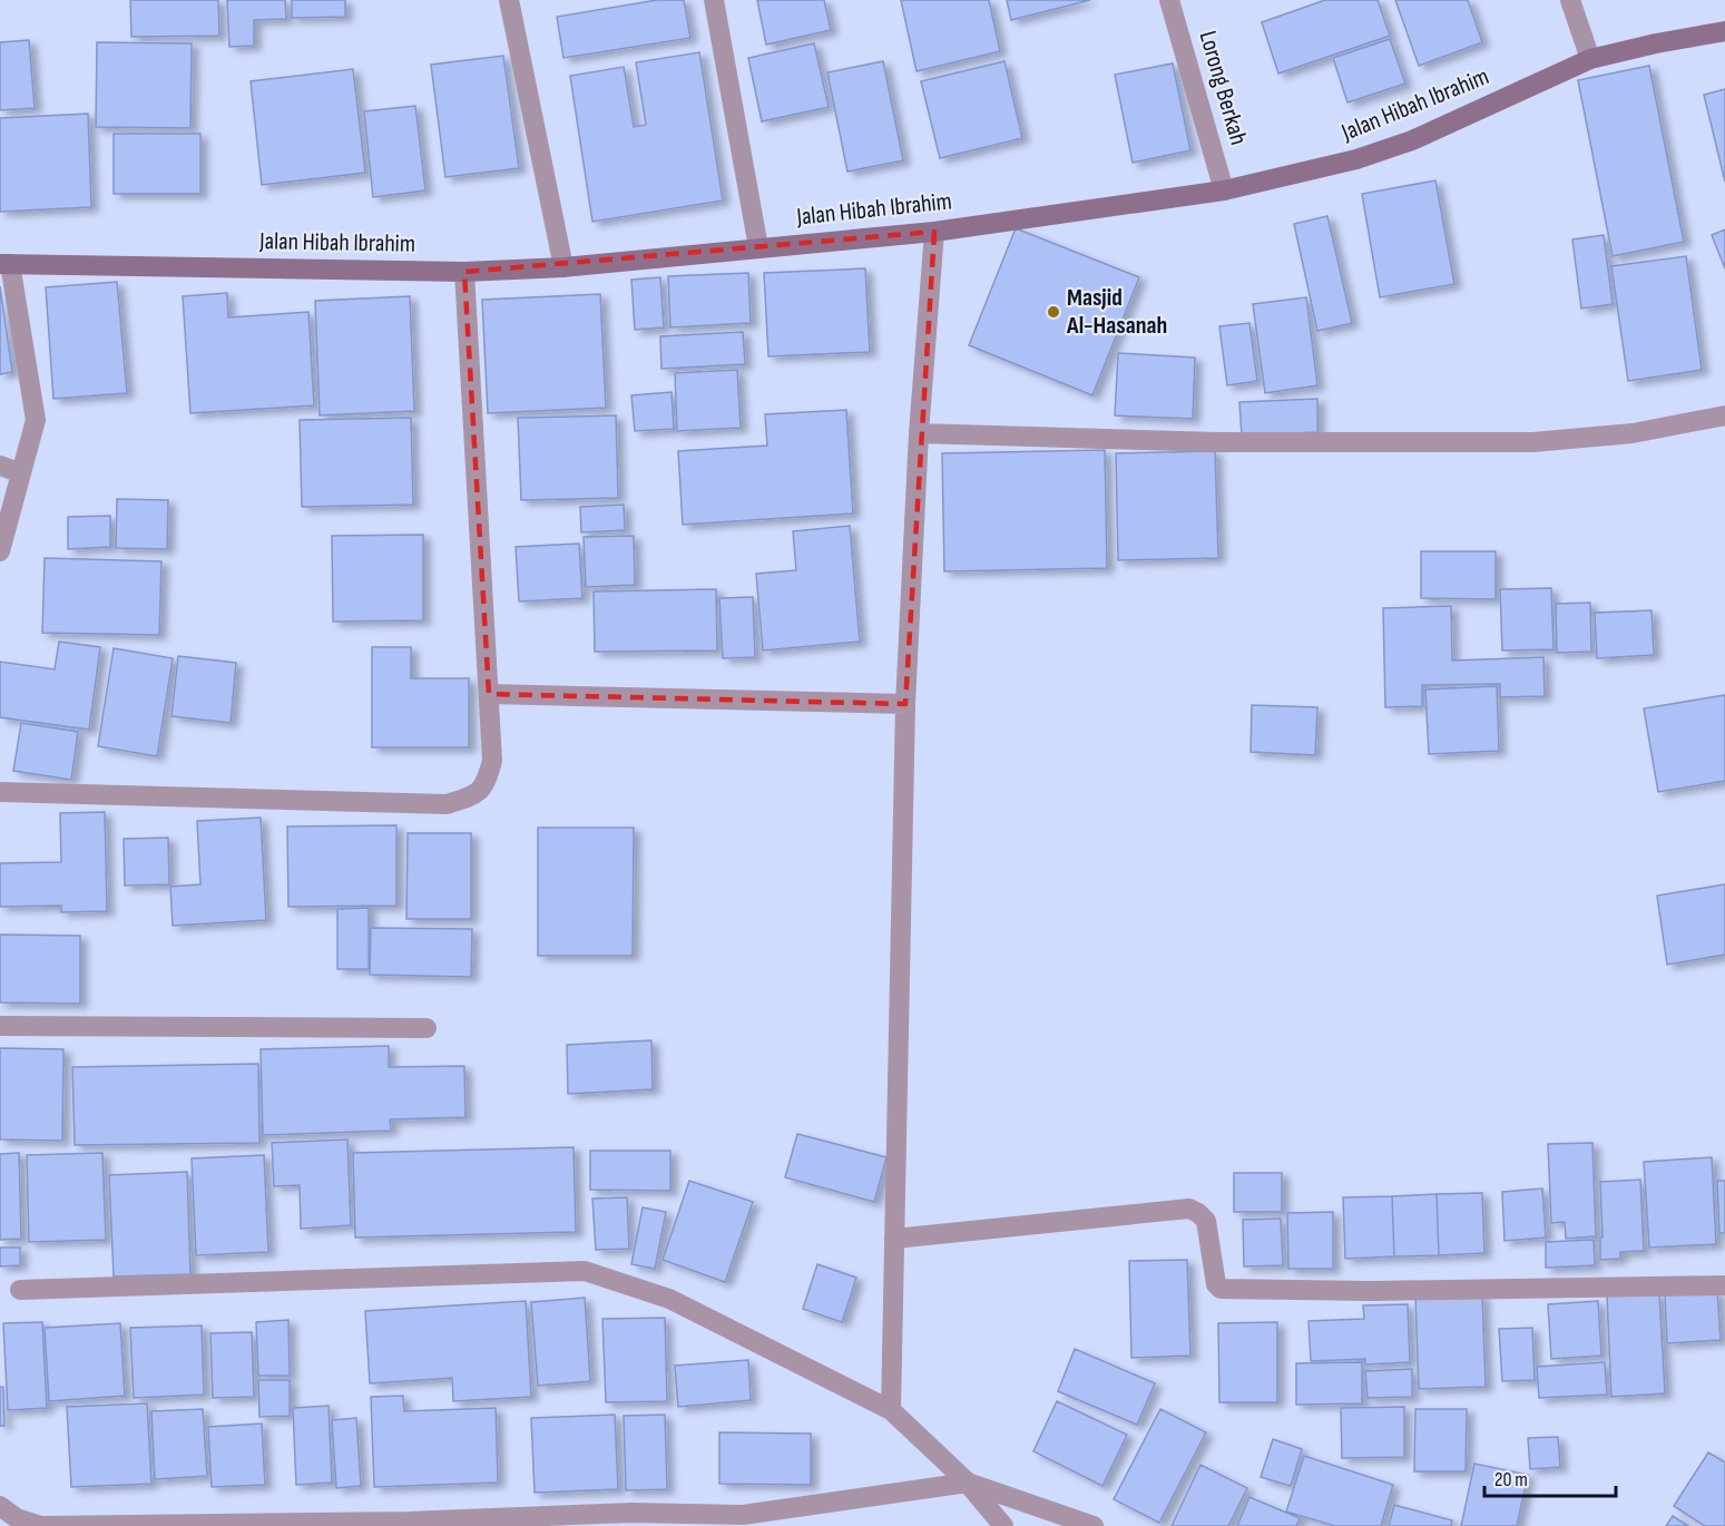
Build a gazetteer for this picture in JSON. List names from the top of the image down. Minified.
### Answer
{"streets":{"street":["Lorong Berkah","Jalan Hibah Ibrahim"]},"crossings":[["Lorong Berkah","Jalan Hibah Ibrahim"]],"places":["Masjid Al-Hasanah"],"scale_bar":"20 m"}
